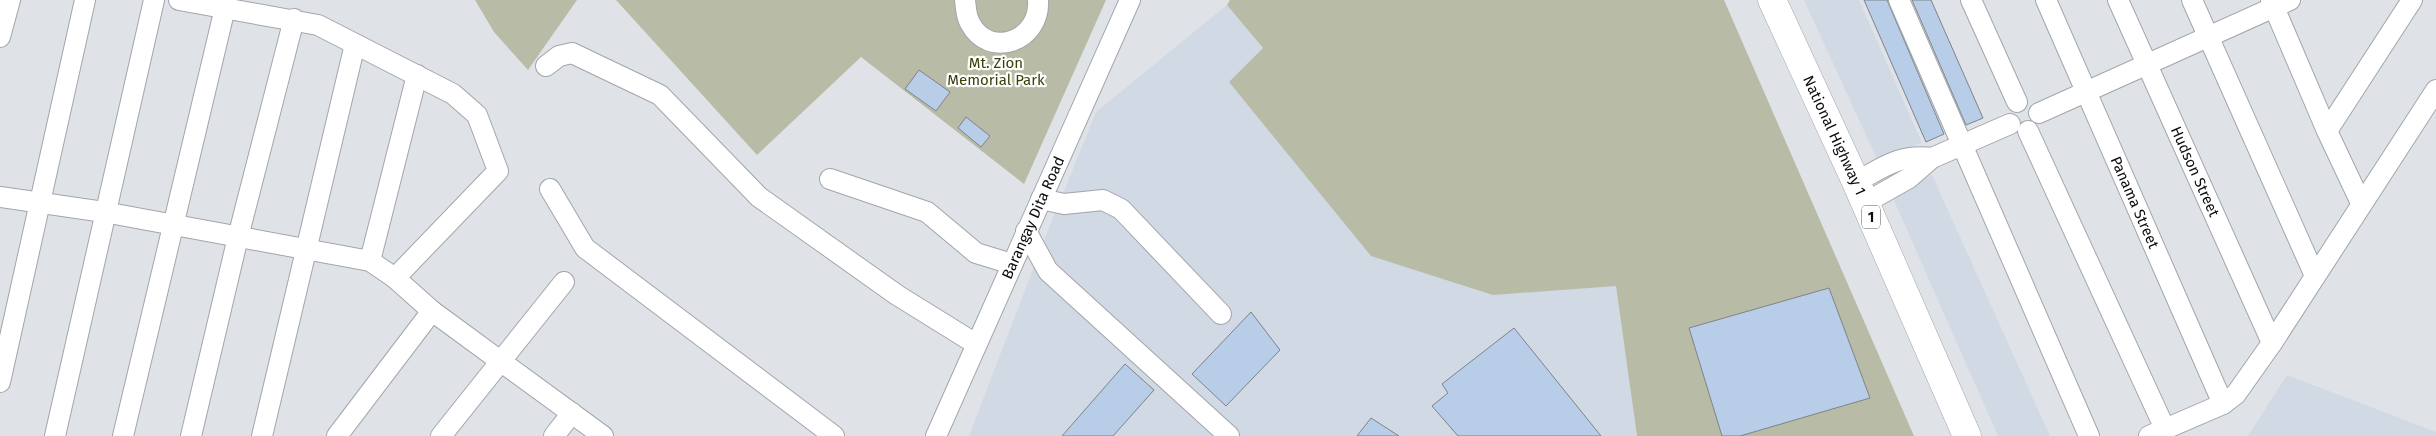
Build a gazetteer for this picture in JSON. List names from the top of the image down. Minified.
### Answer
{"streets":{"highway":["National Highway 1","1"],"street":["Hudson Street","Panama Street","Barangay Dita Road"]},"parks":["Mt. Zion Memorial Park"]}
